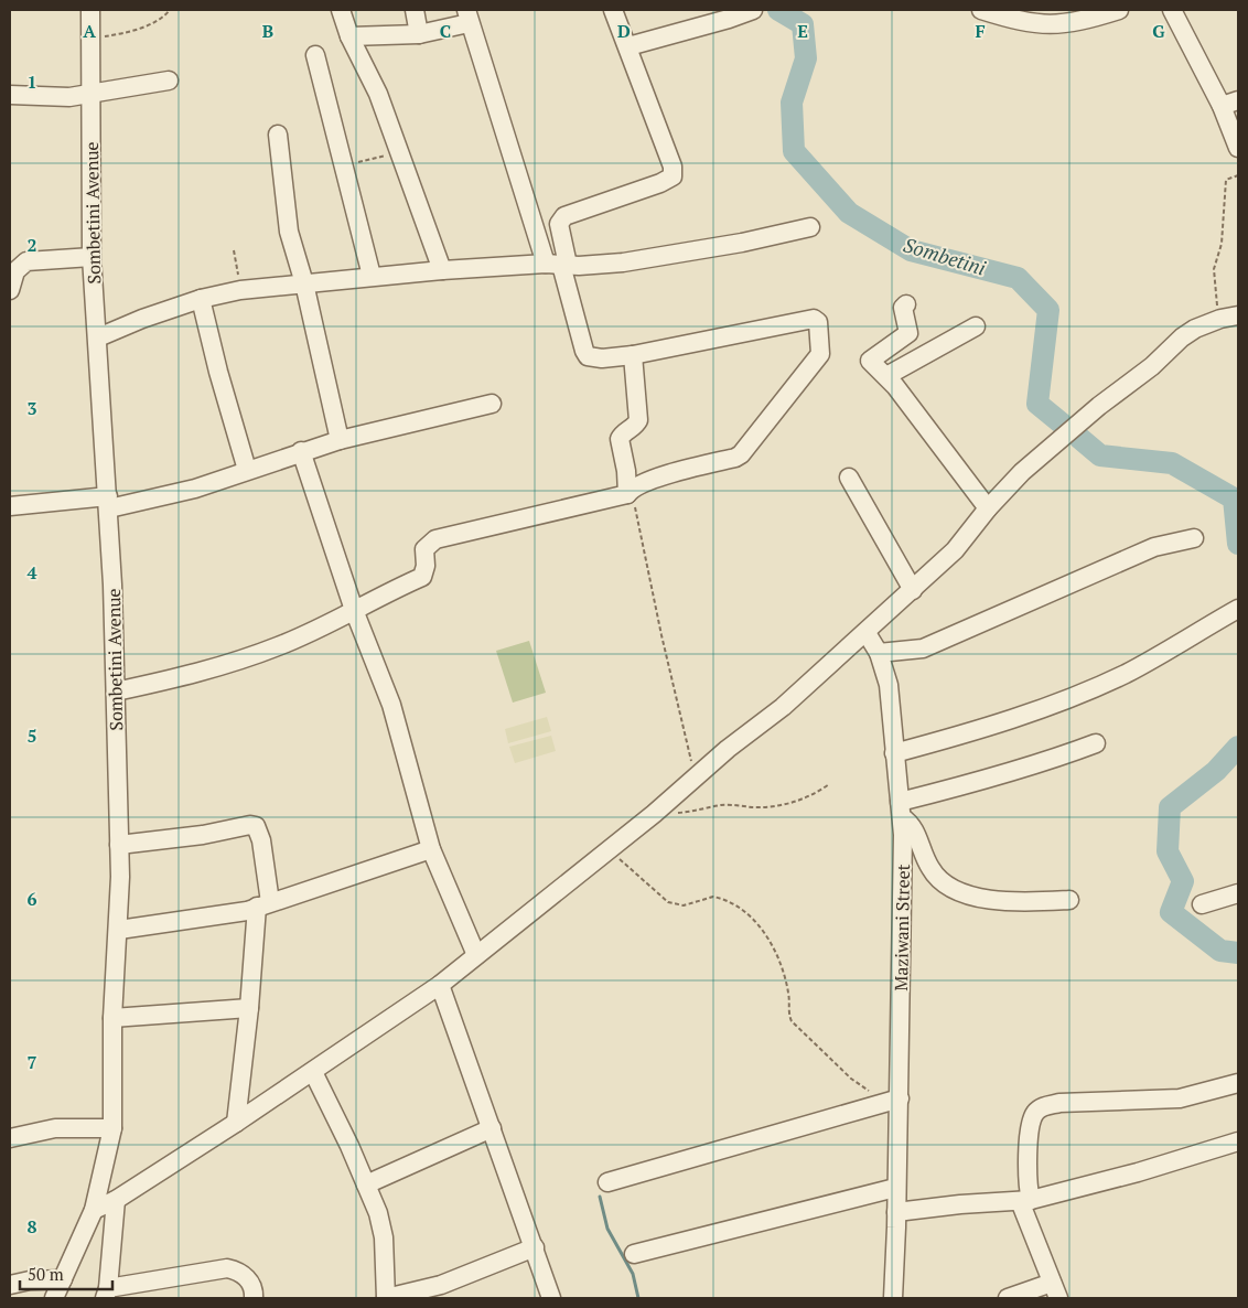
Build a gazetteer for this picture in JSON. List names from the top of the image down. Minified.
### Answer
{"streets":{"street":["Sombetini Avenue","Maziwani Street"]},"water":["Sombetini"],"scale_bar":"50 m","grid":{"columns":["A","B","C","D","E","F","G"],"rows":["1","2","3","4","5","6","7","8"]}}
